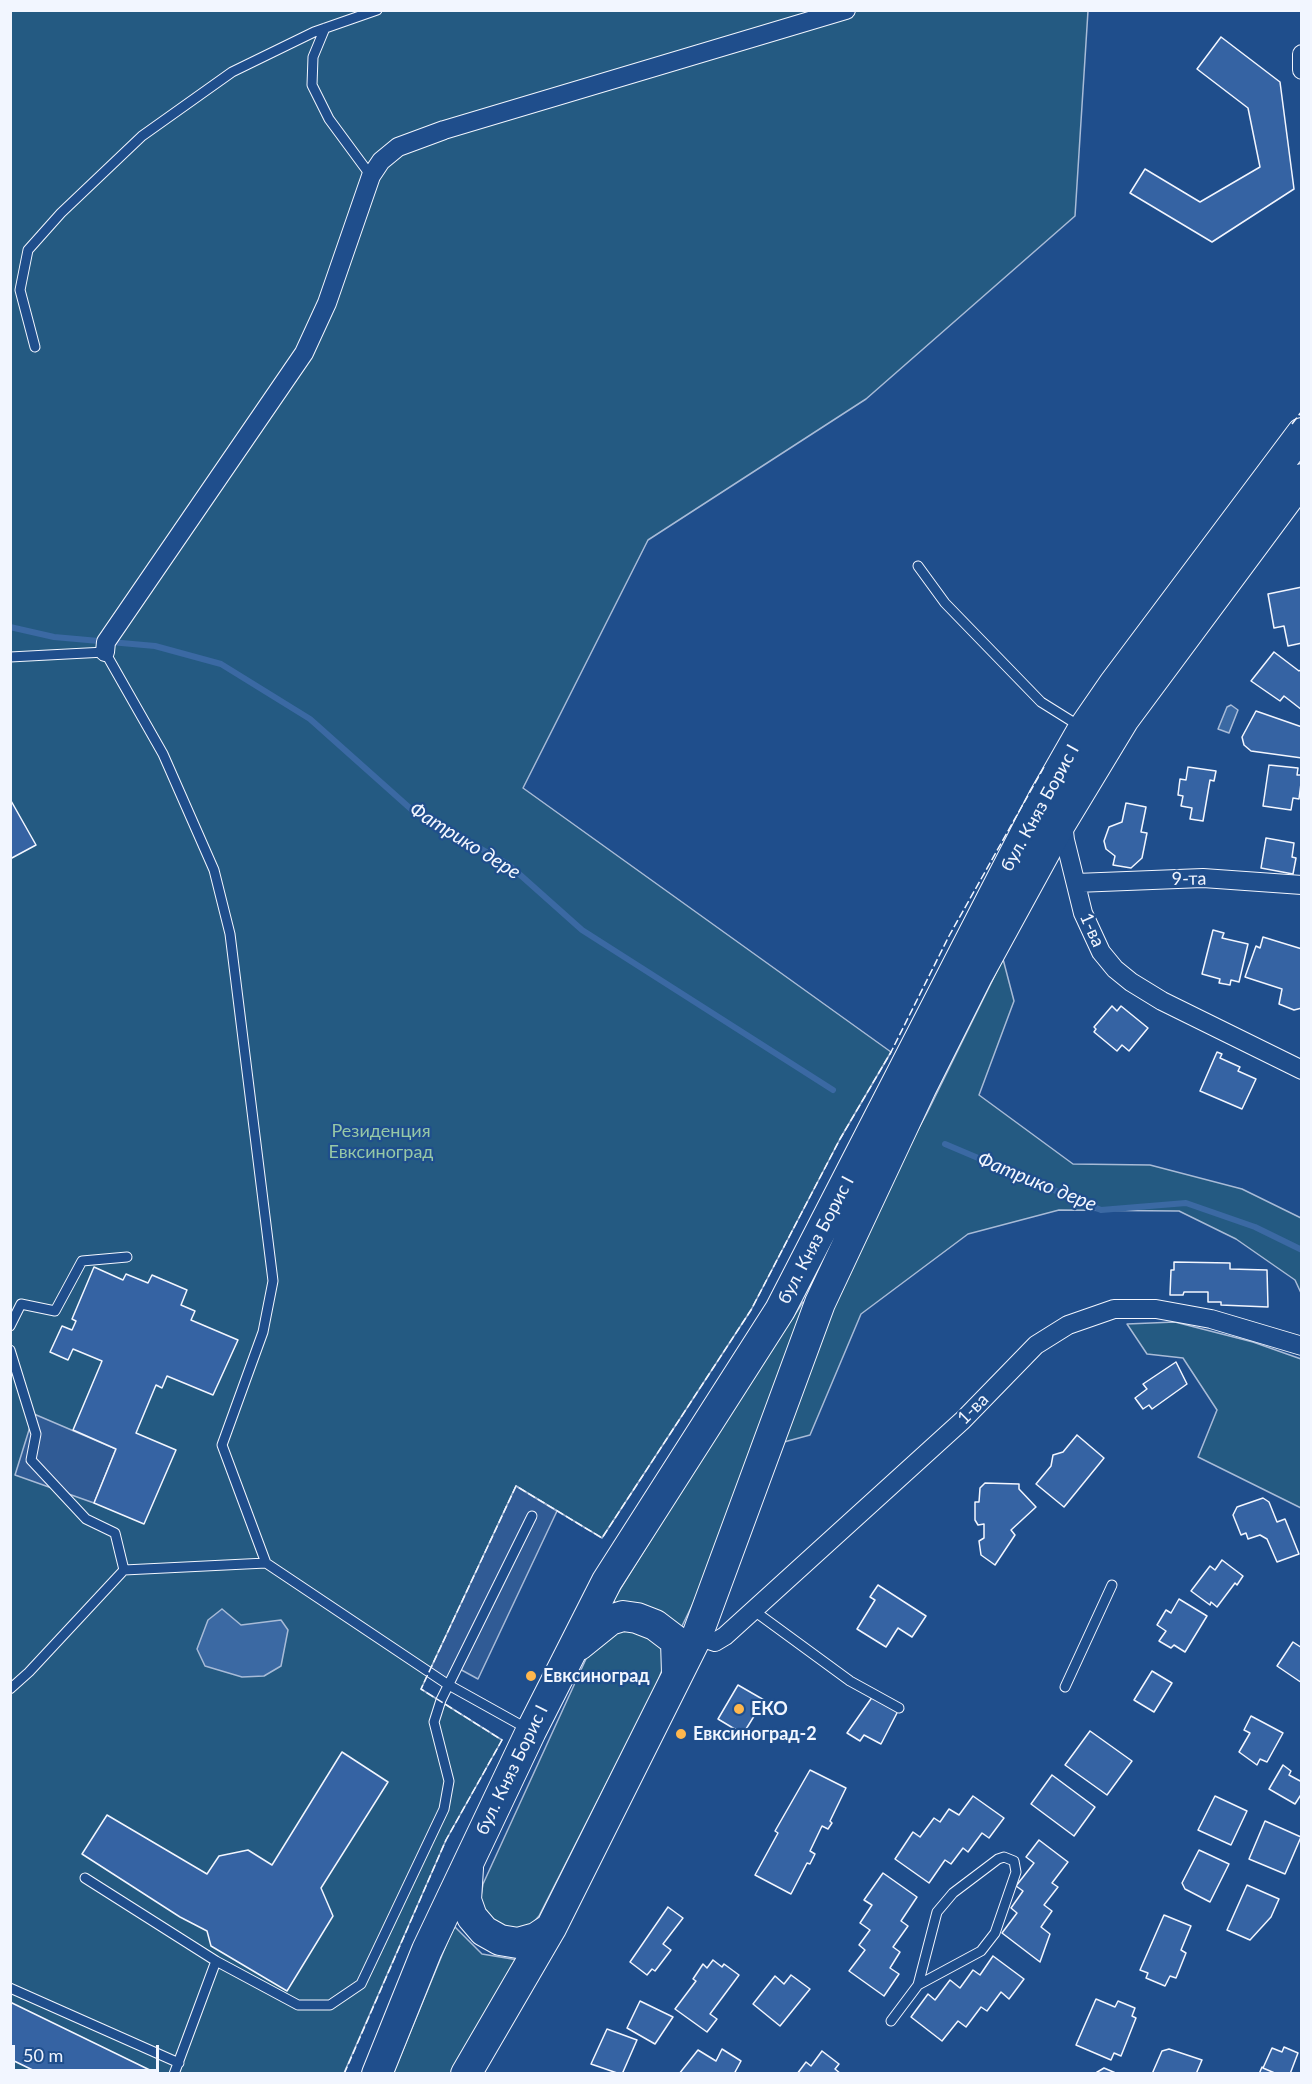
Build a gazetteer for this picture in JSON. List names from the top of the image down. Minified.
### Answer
{"streets":{"highway":["бул. Княз Борис I"],"street":["9-та","1-ва"]},"crossings":[["бул. Княз Борис I","1-ва"],["9-та","1-ва"]],"water":["Фатрико дере"],"parks":["Резиденция Евксиноград"],"places":["Евксиноград","ЕКО","Евксиноград-2"],"scale_bar":"50 m"}
